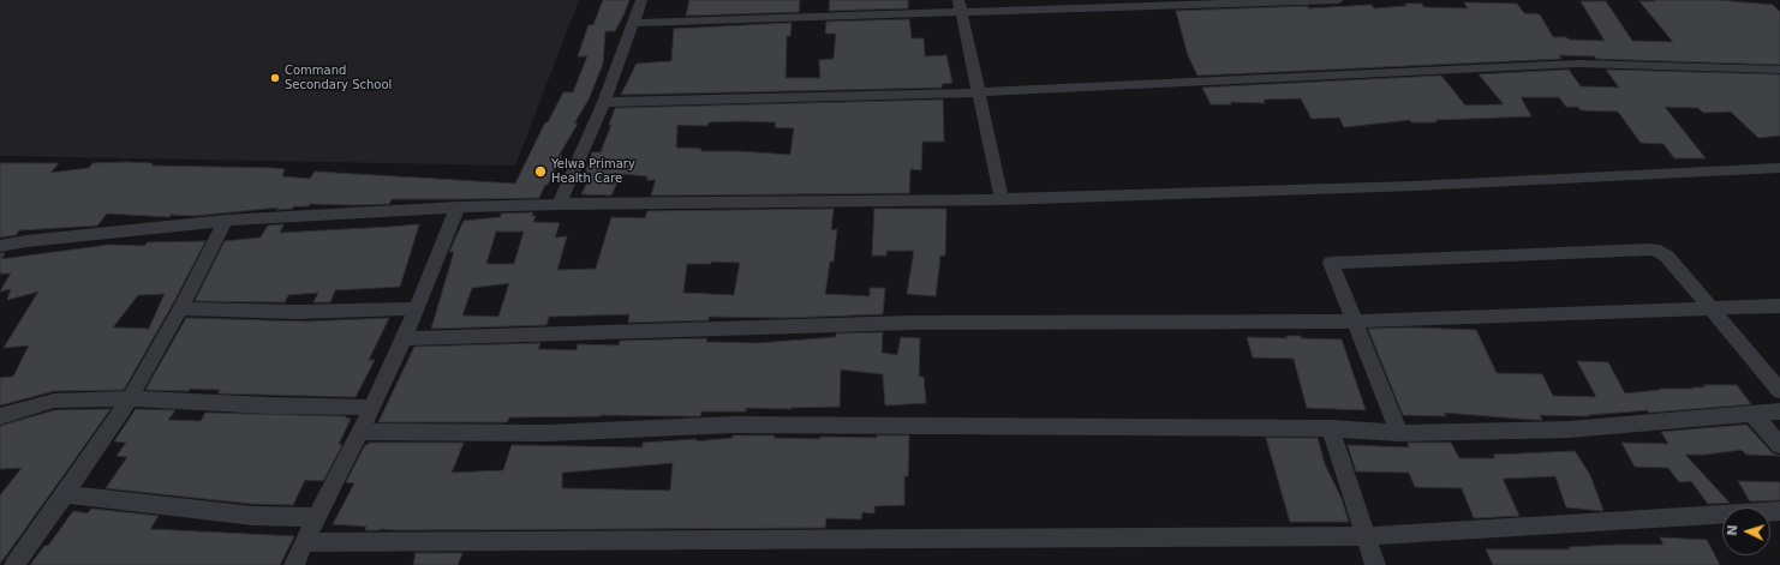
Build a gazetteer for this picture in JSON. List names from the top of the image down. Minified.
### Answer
{"places":["Command Secondary School","Yelwa Primary Health Care"],"north":"left"}
